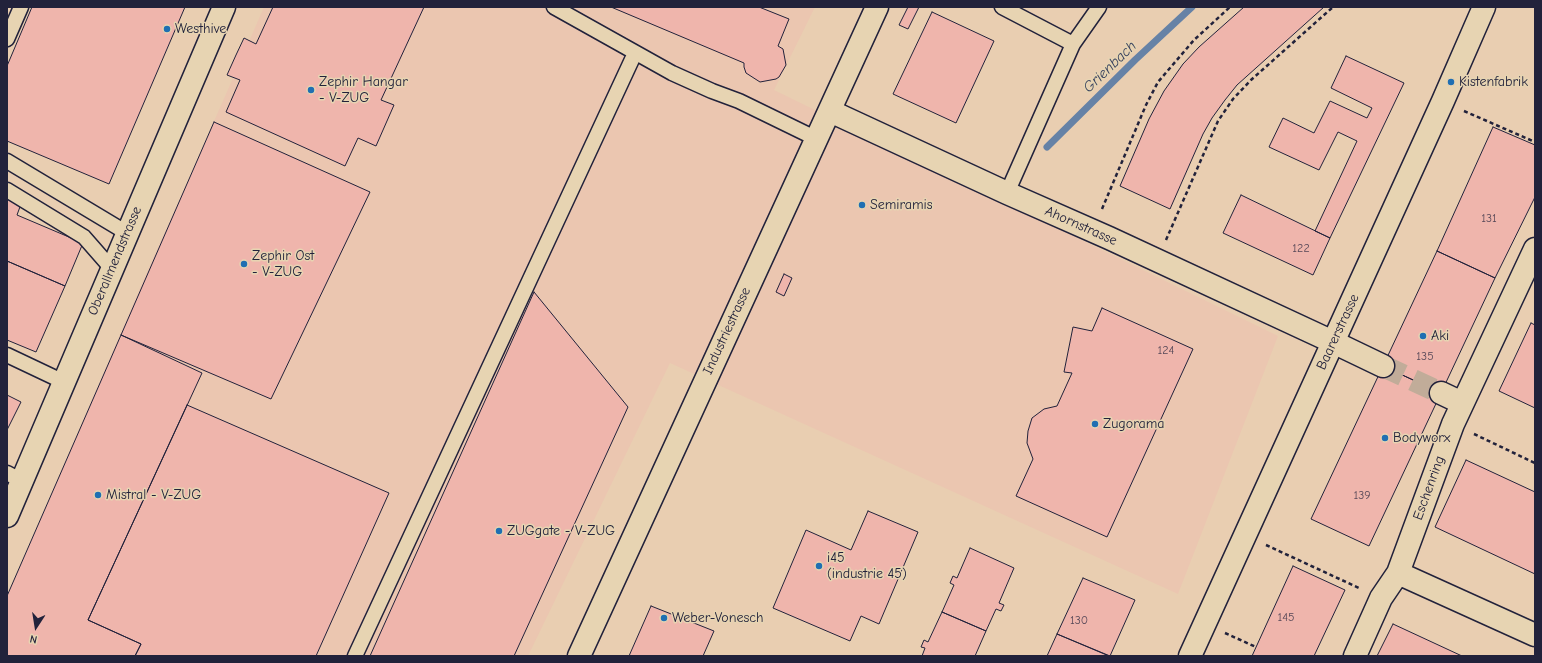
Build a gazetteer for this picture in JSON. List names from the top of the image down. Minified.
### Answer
{"streets":{"street":["Ahornstrasse","Oberallmendstrasse","Industriestrasse","Baarerstrasse","Eschenring"]},"crossings":[["Ahornstrasse","Industriestrasse"],["Ahornstrasse","Baarerstrasse"]],"water":["Grienbach"],"places":["Westhive","Kistenfabrik","Zephir Hangar - V-ZUG","Semiramis","Zephir Ost - V-ZUG","Aki","Zugorama","Bodyworx","Mistral - V-ZUG","ZUGgate - V-ZUG","i45 (industrie 45)","Weber-Vonesch"],"house_numbers":["131","122","124","135","139","145","130"],"north":"bottom"}
